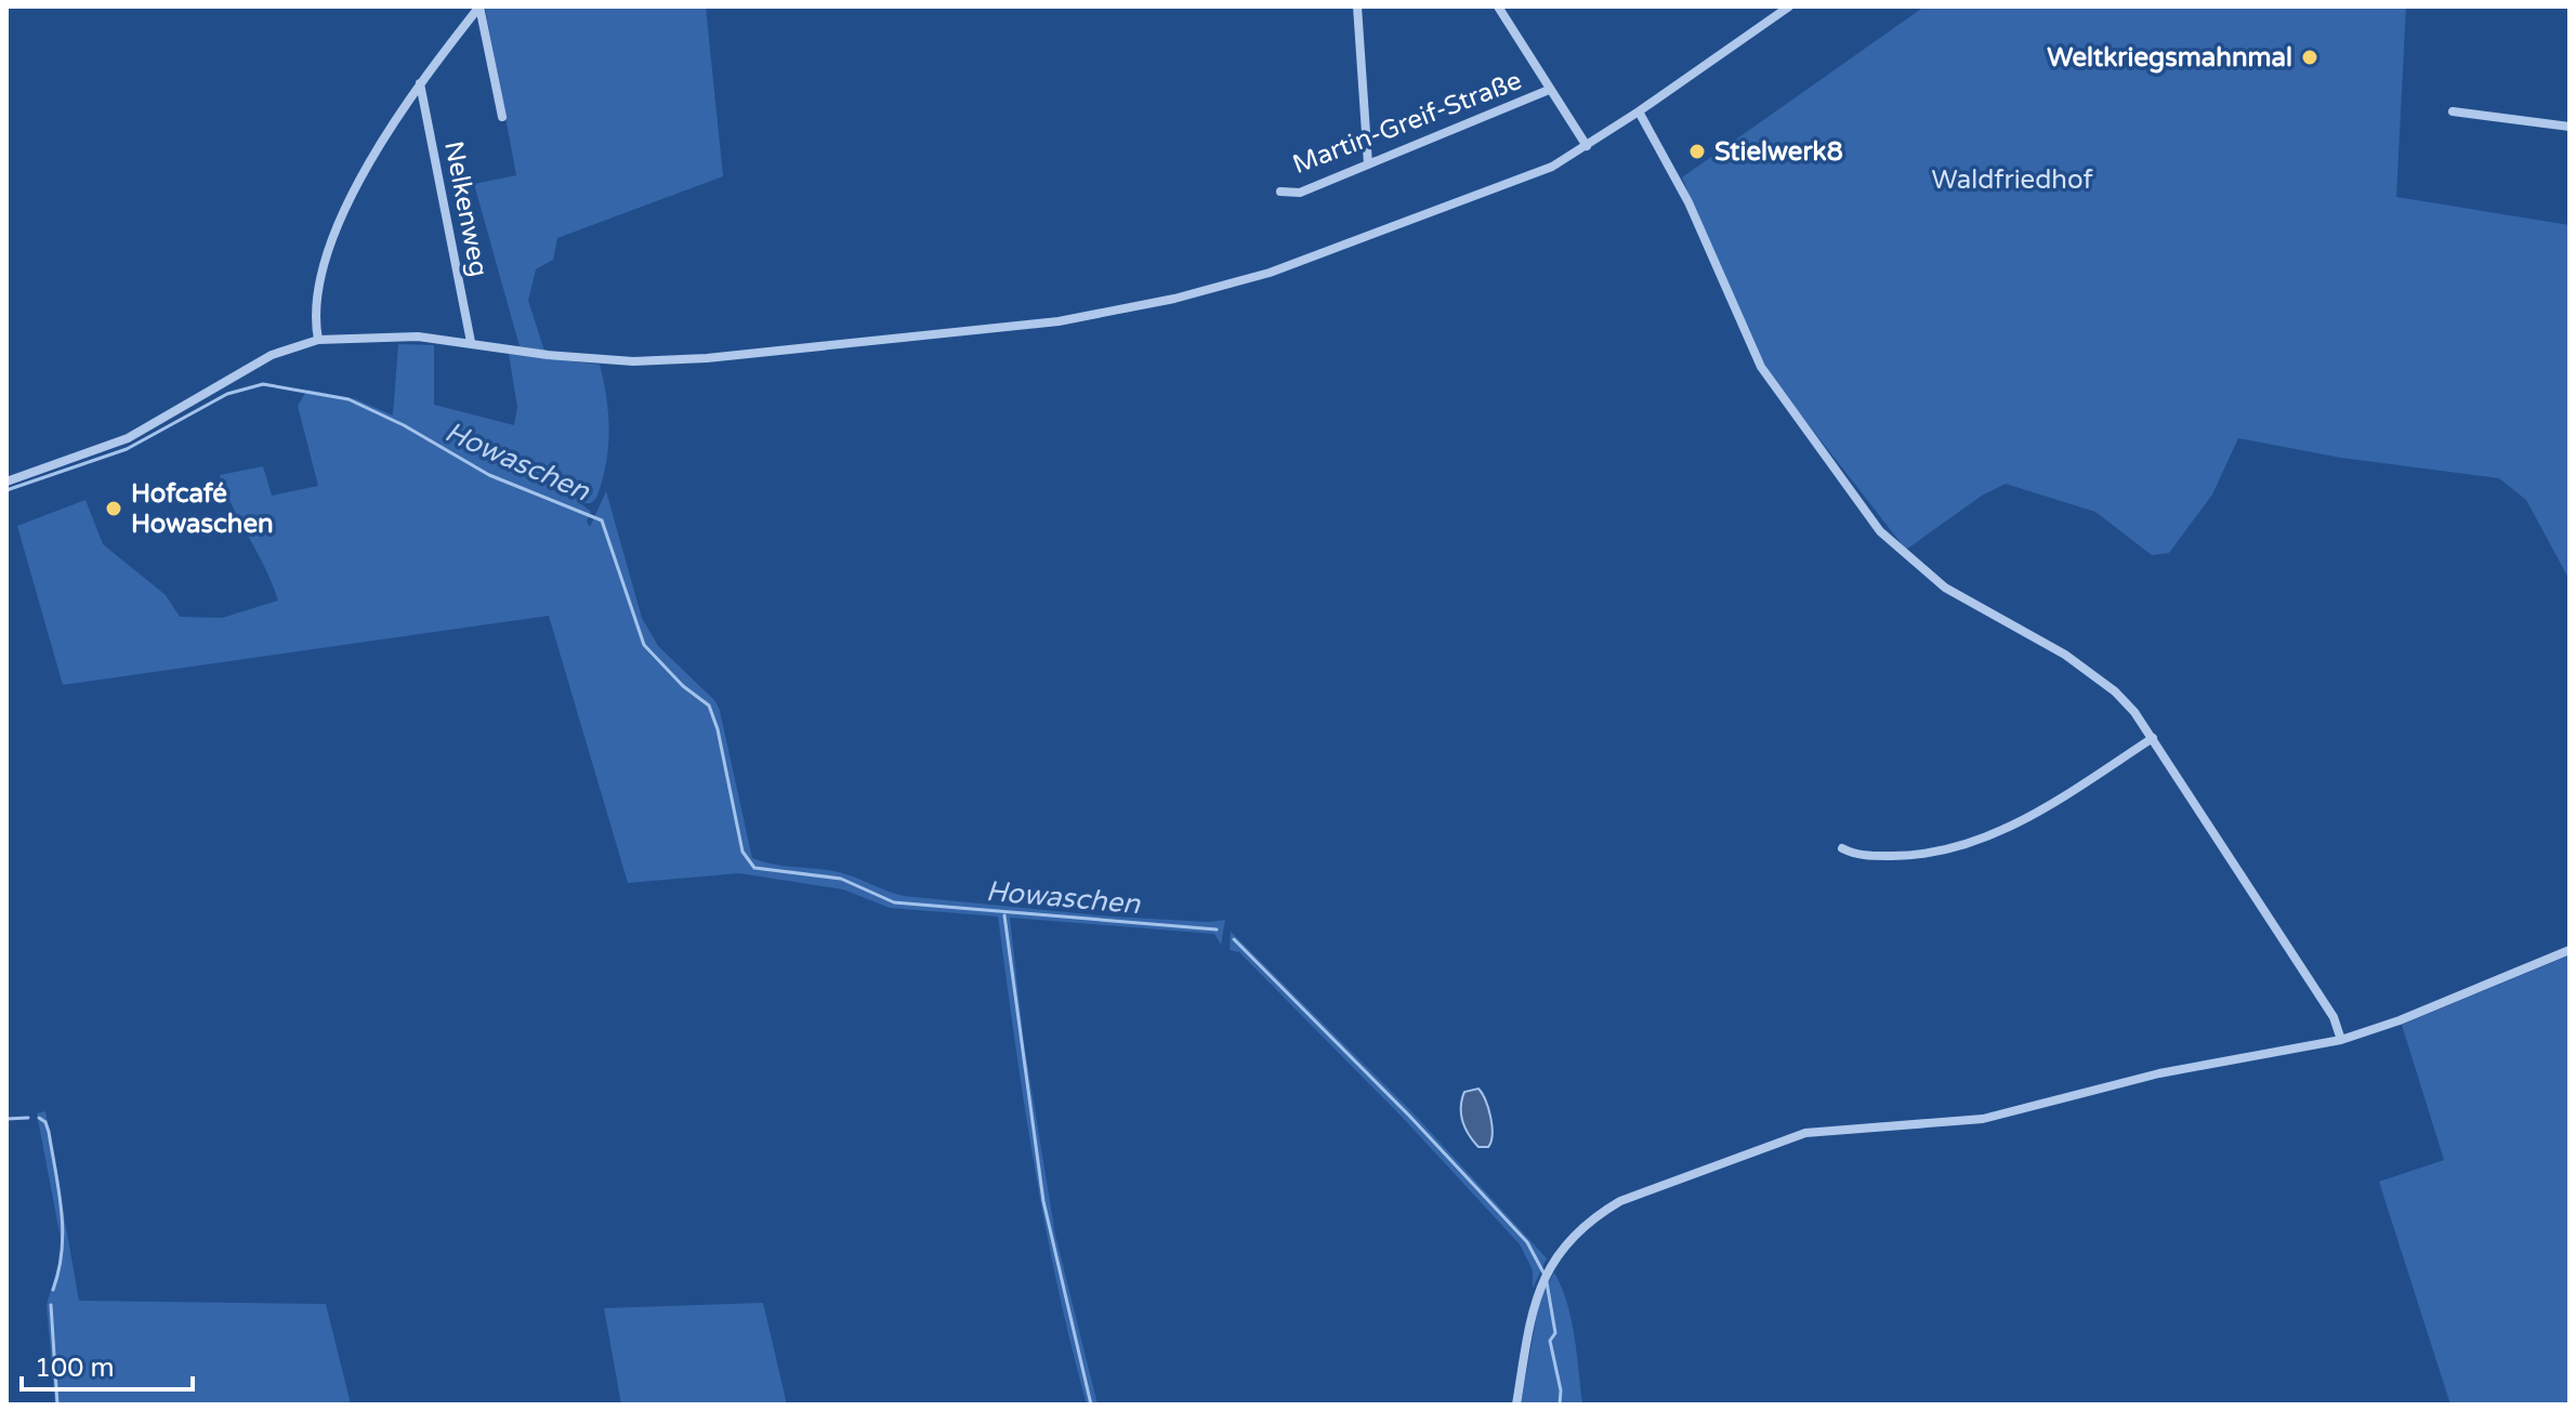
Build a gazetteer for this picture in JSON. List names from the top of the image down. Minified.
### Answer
{"streets":{"street":["Martin-Greif-Straße","Nelkenweg"]},"water":["Howaschen"],"parks":["Waldfriedhof"],"places":["Weltkriegsmahnmal","Stielwerk8","Hofcafé Howaschen"],"scale_bar":"100 m"}
